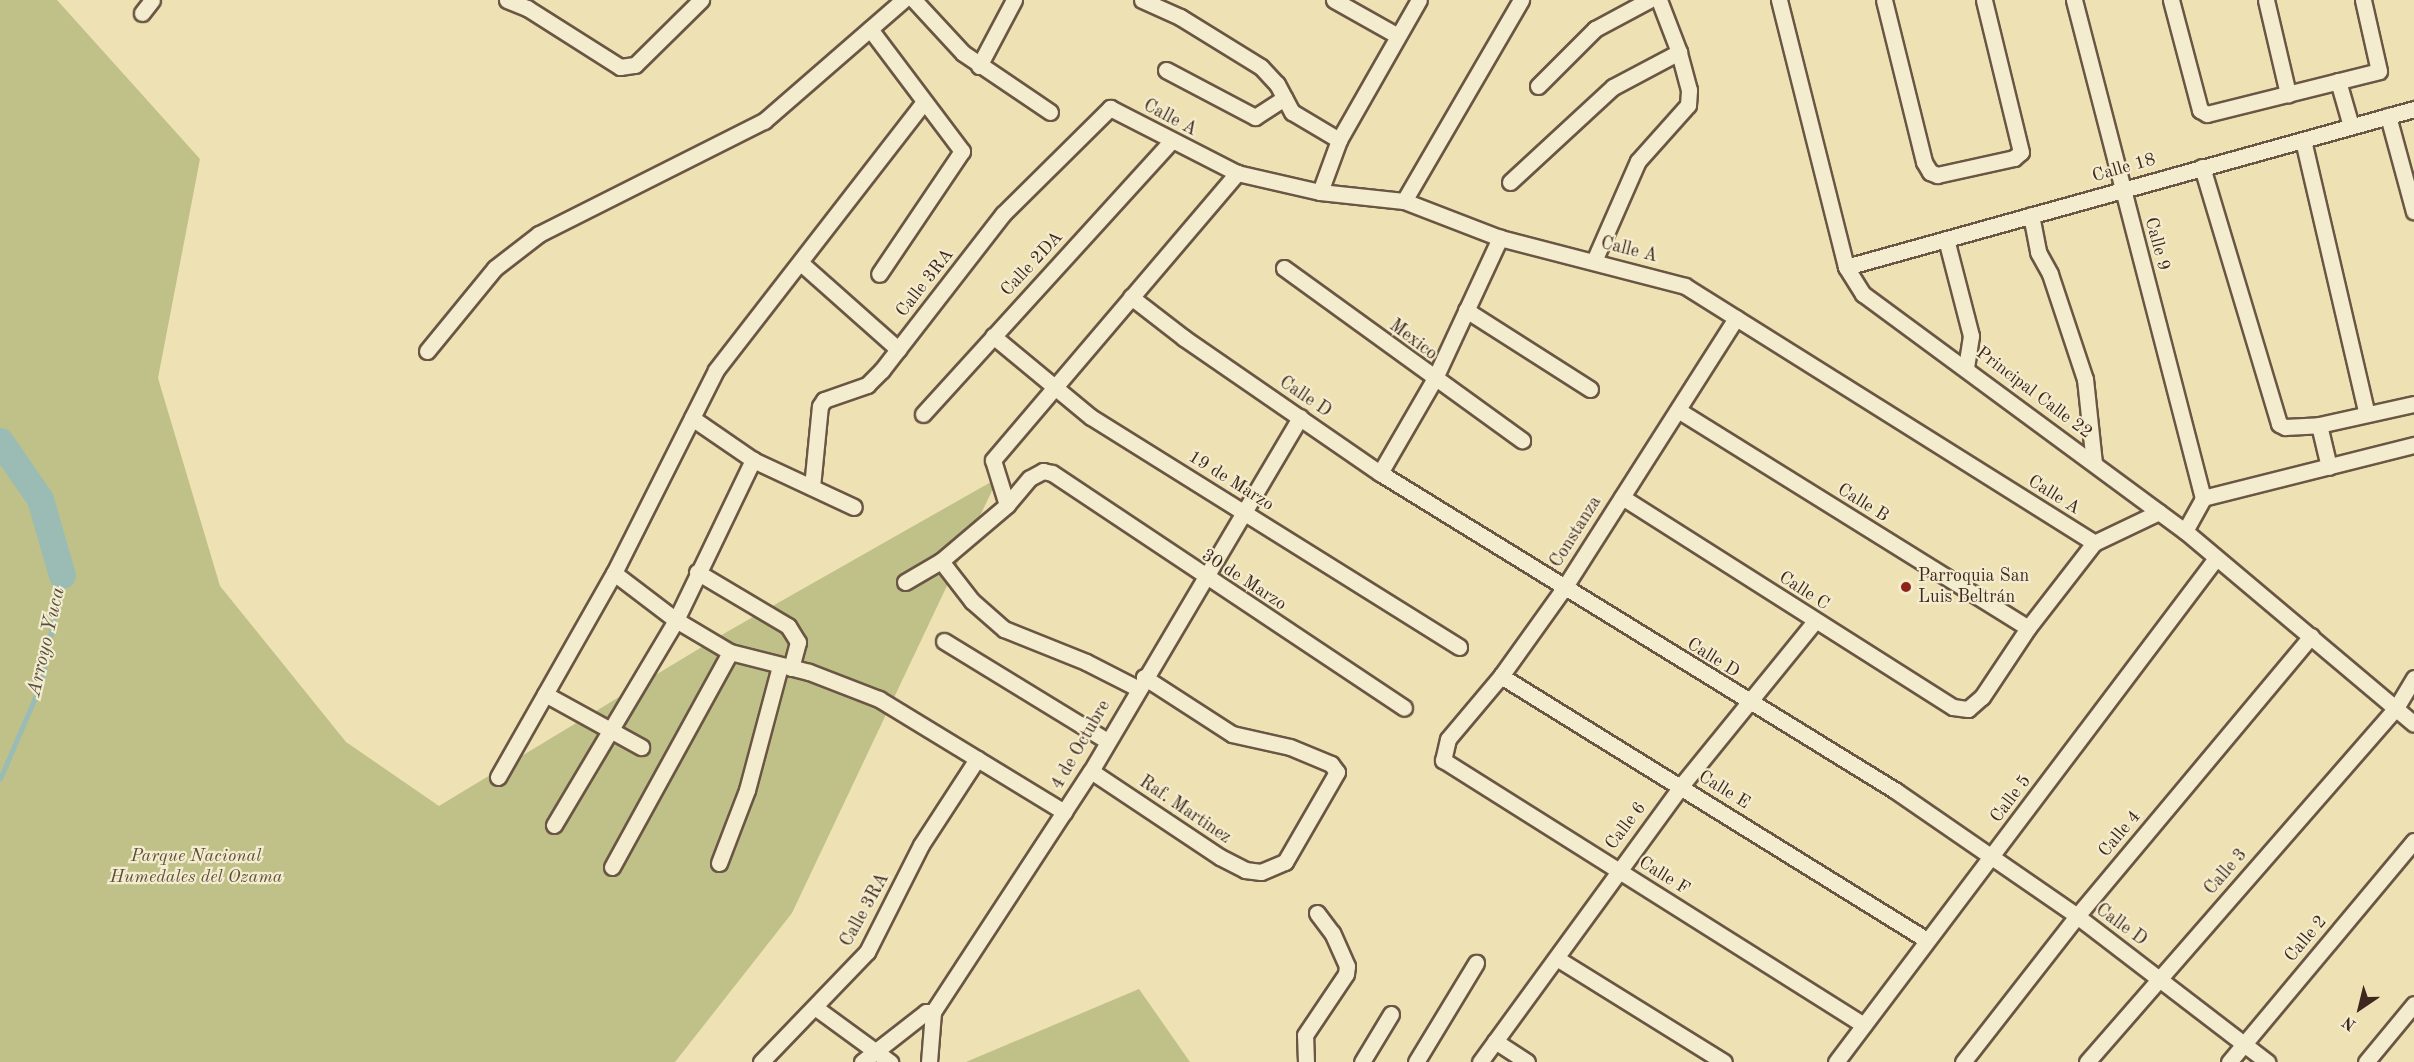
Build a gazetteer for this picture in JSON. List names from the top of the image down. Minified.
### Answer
{"streets":{"street":["Calle A","Calle 18","Calle 9","Calle 2DA","Calle 3RA","Mexico","Principal Calle 22","Calle D","19 de Marzo","Calle B","Constanza","30 de Marzo","Calle C","4 de Octubre","Calle E","Calle 5","Raf. Martinez","Calle 6","Calle 4","Calle 3","Calle F","Calle 2"]},"crossings":[["Calle A","Calle 2DA"],["Calle A","Calle 3RA"],["Calle A","Constanza"],["Calle 18","Calle 9"],["Calle 18","Principal Calle 22"],["Calle 2DA","19 de Marzo"],["Principal Calle 22","Calle 5"],["Principal Calle 22","Calle 4"],["Principal Calle 22","Calle 3"],["Calle D","Constanza"],["Calle D","4 de Octubre"],["Calle D","Calle 5"],["Calle D","Calle 6"],["Calle D","Calle 4"],["Calle D","Calle 3"],["Calle D","Calle 2"],["19 de Marzo","4 de Octubre"],["Calle B","Constanza"],["Calle B","Calle C"],["Constanza","Calle C"],["Constanza","Calle E"],["Constanza","Calle F"],["30 de Marzo","4 de Octubre"],["Calle C","Calle 6"],["4 de Octubre","Raf. Martinez"],["Calle E","Calle 5"],["Calle E","Calle 6"],["Calle 5","Calle F"],["Calle 6","Calle F"]],"water":["Arroyo Yuca"],"parks":["Parque Nacional Humedales del Ozama"],"places":["Parroquia San Luis Beltrán"],"north":"bottom left"}
